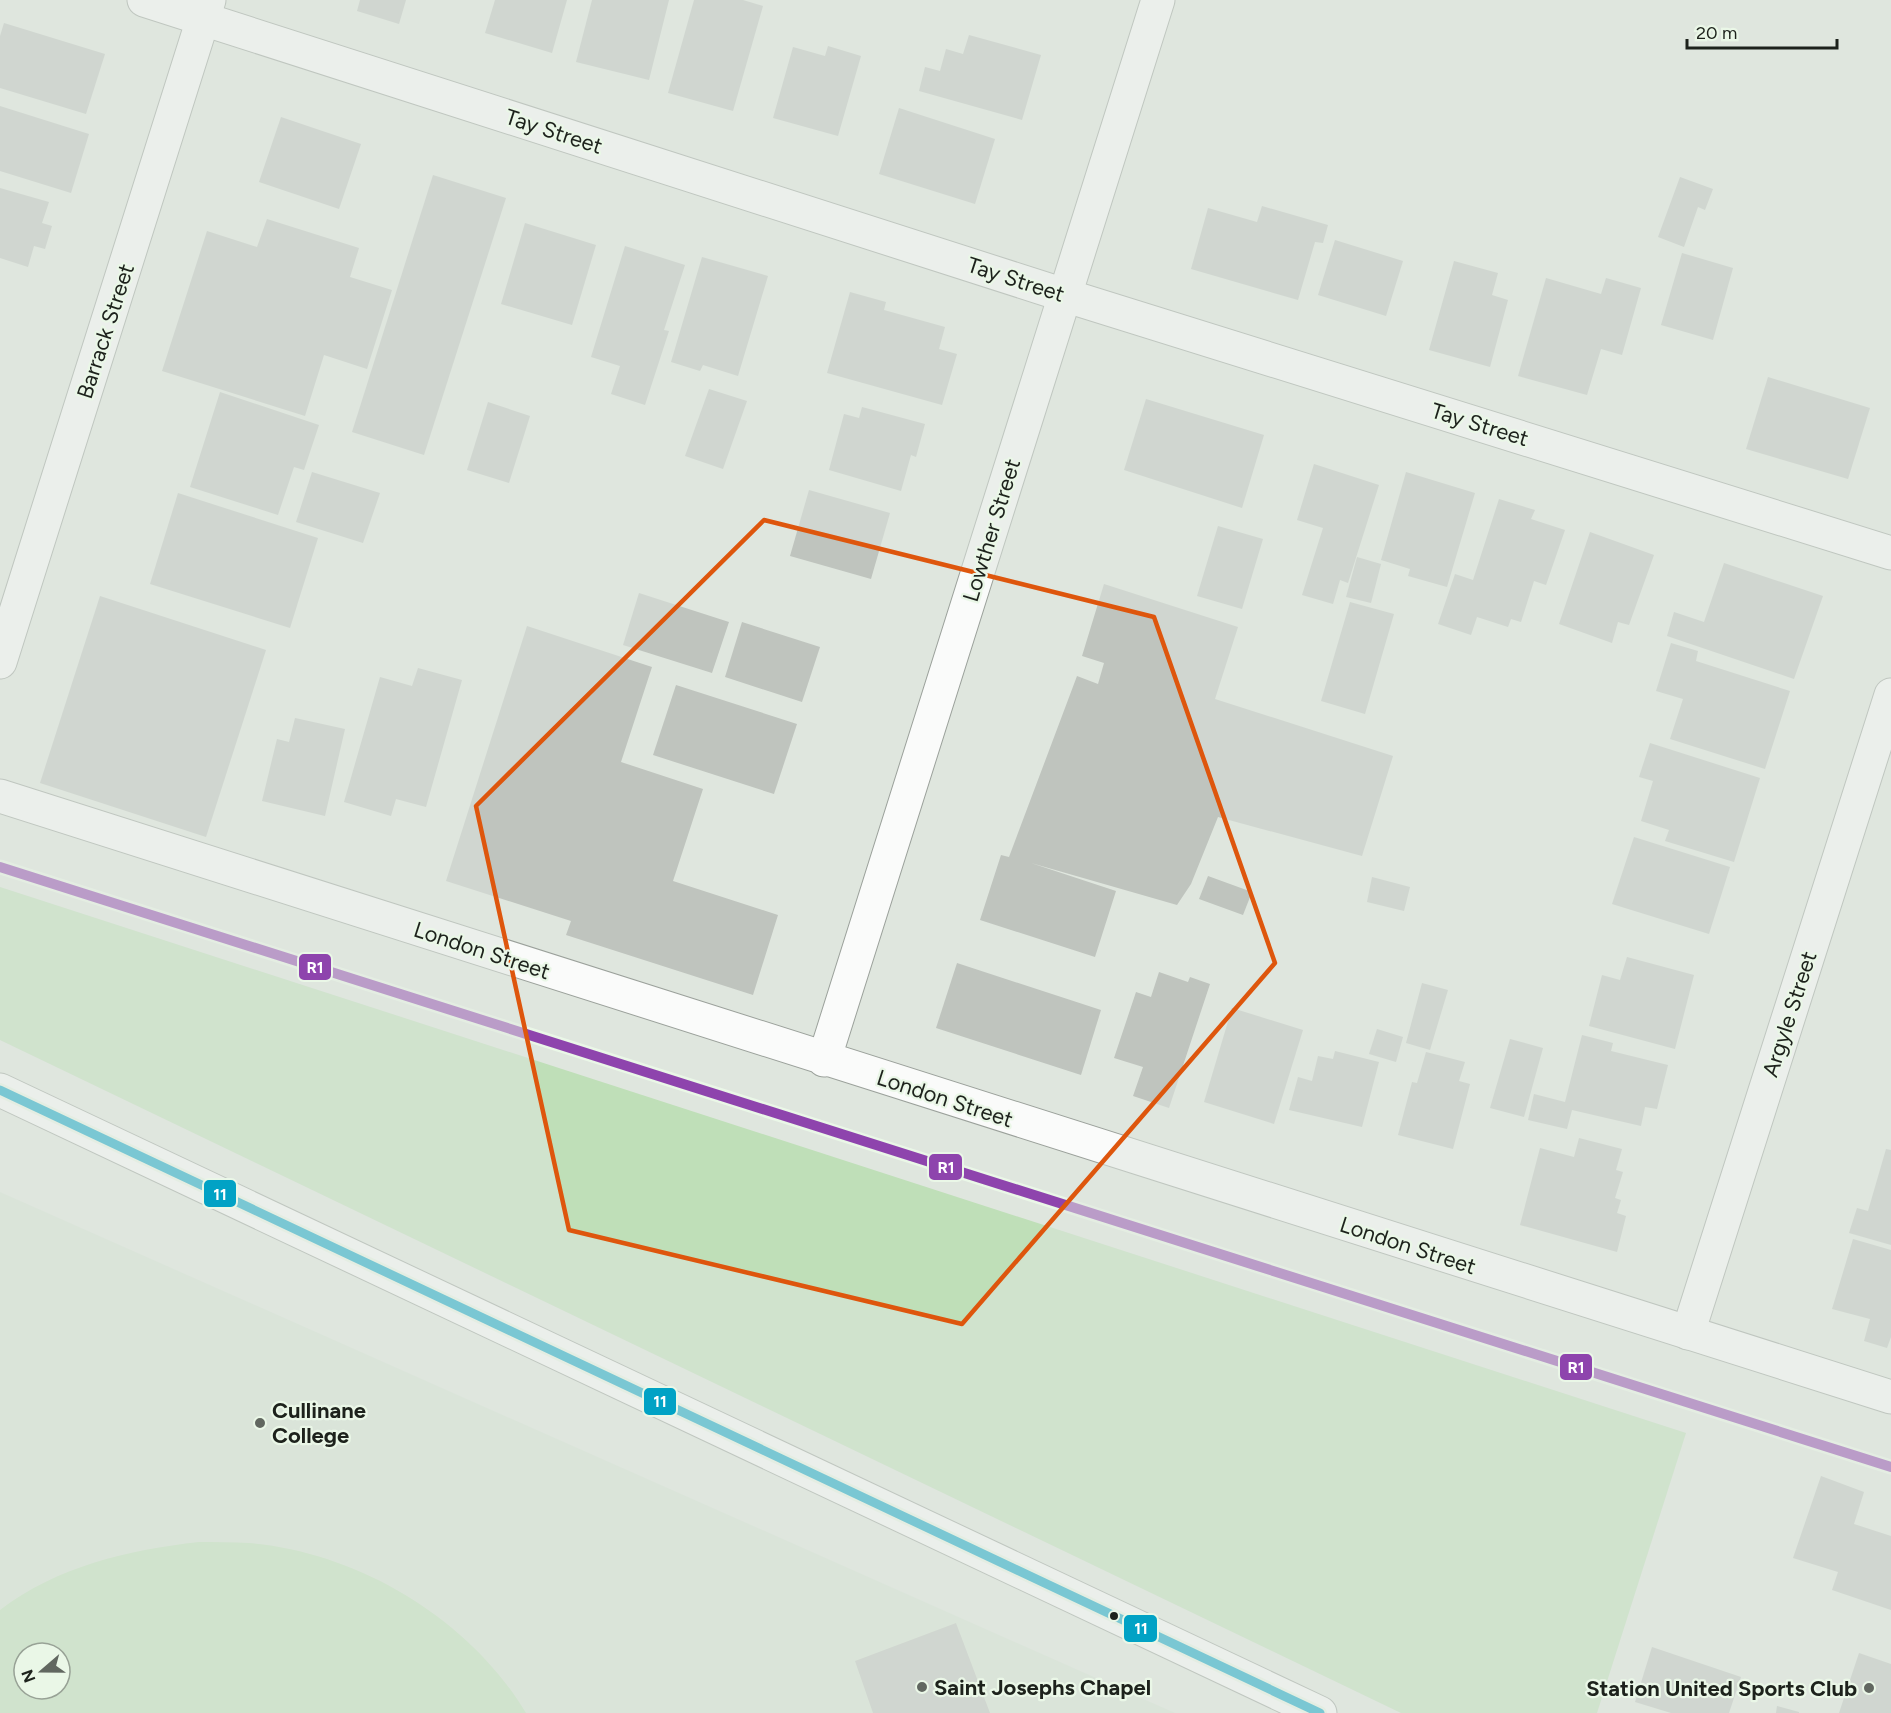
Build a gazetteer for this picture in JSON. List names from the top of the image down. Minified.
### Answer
{"streets":{"street":["Tay Street","Barrack Street","Lowther Street","London Street","Argyle Street"]},"crossings":[["Tay Street","Barrack Street"],["Tay Street","Lowther Street"],["Lowther Street","London Street"],["London Street","Argyle Street"]],"places":["Cullinane College","Saint Josephs Chapel","Station United Sports Club"],"lines":["transit line R1","transit line 11"],"scale_bar":"20 m","north":"left"}
